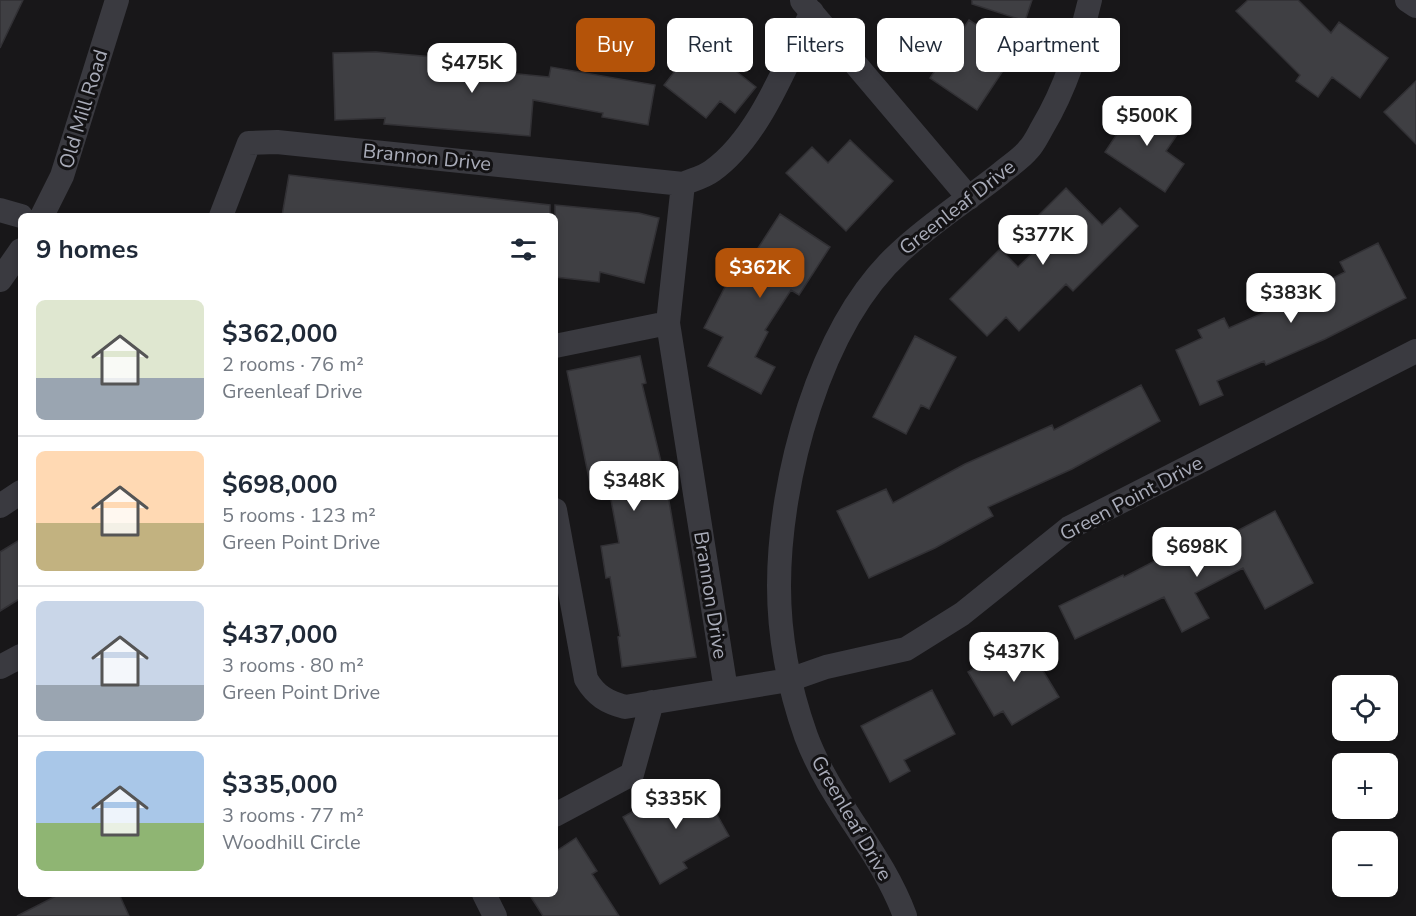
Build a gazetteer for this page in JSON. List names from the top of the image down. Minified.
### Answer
{"streets":{"street":["Old Mill Road","Brannon Drive","Greenleaf Drive","Green Point Drive"]},"crossings":[["Greenleaf Drive","Green Point Drive"]],"page":{"chip":["Buy","Rent","Filters","New","Apartment"],"price":["$475K","$500K","$377K","$362K","$383K","$348K","$698K","$437K","$335K"],"heading":"9 homes","list":[{"name":"$362,000","note":"2 rooms · 76 m² · Greenleaf Drive"},{"name":"$698,000","note":"5 rooms · 123 m² · Green Point Drive"},{"name":"$437,000","note":"3 rooms · 80 m² · Green Point Drive"},{"name":"$335,000","note":"3 rooms · 77 m² · Woodhill Circle"}],"map_buttons":["+","−"]}}
